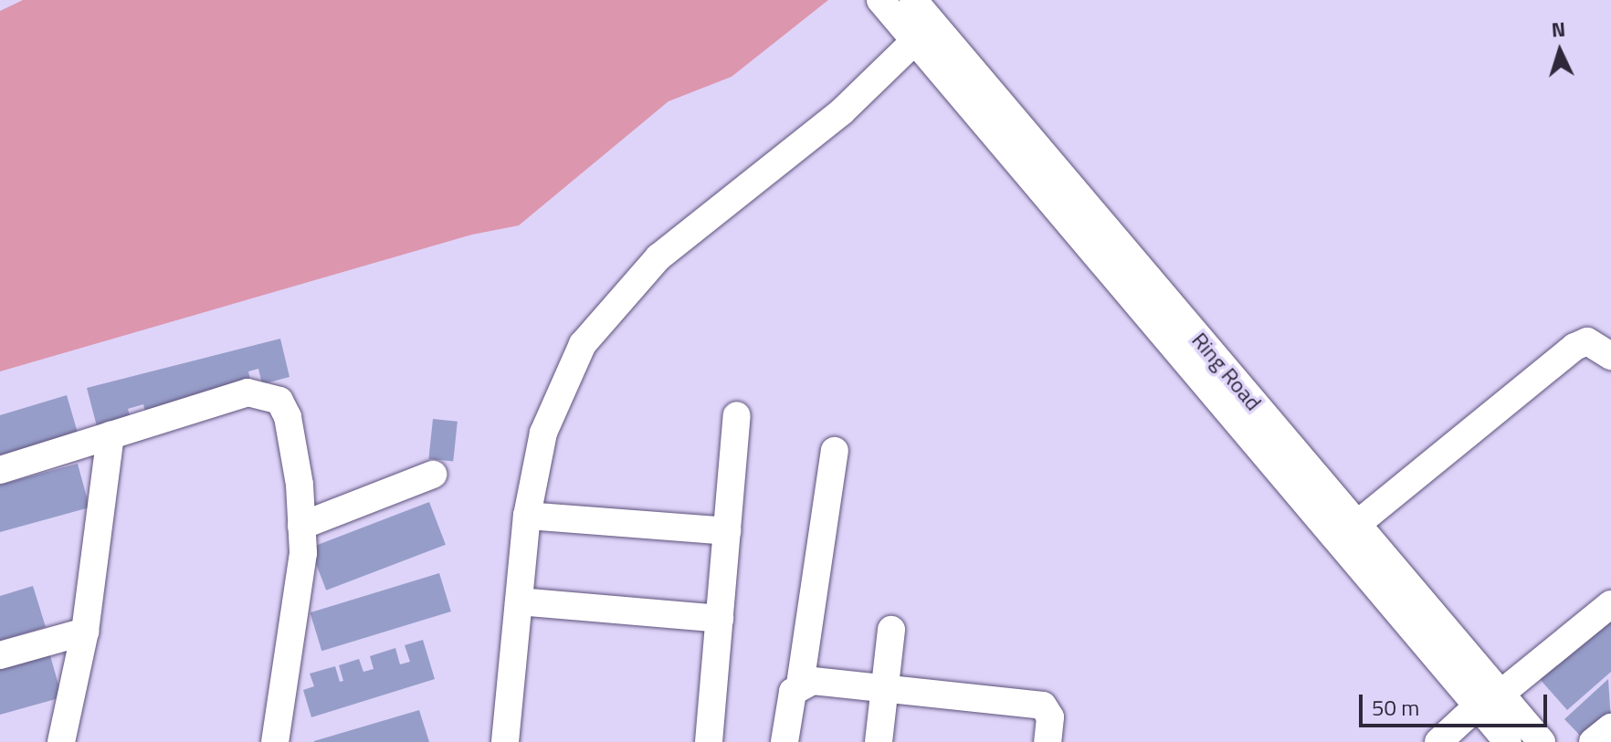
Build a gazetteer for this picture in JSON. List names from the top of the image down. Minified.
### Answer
{"streets":{"street":["Ring Road"]},"scale_bar":"50 m","north":"top"}
